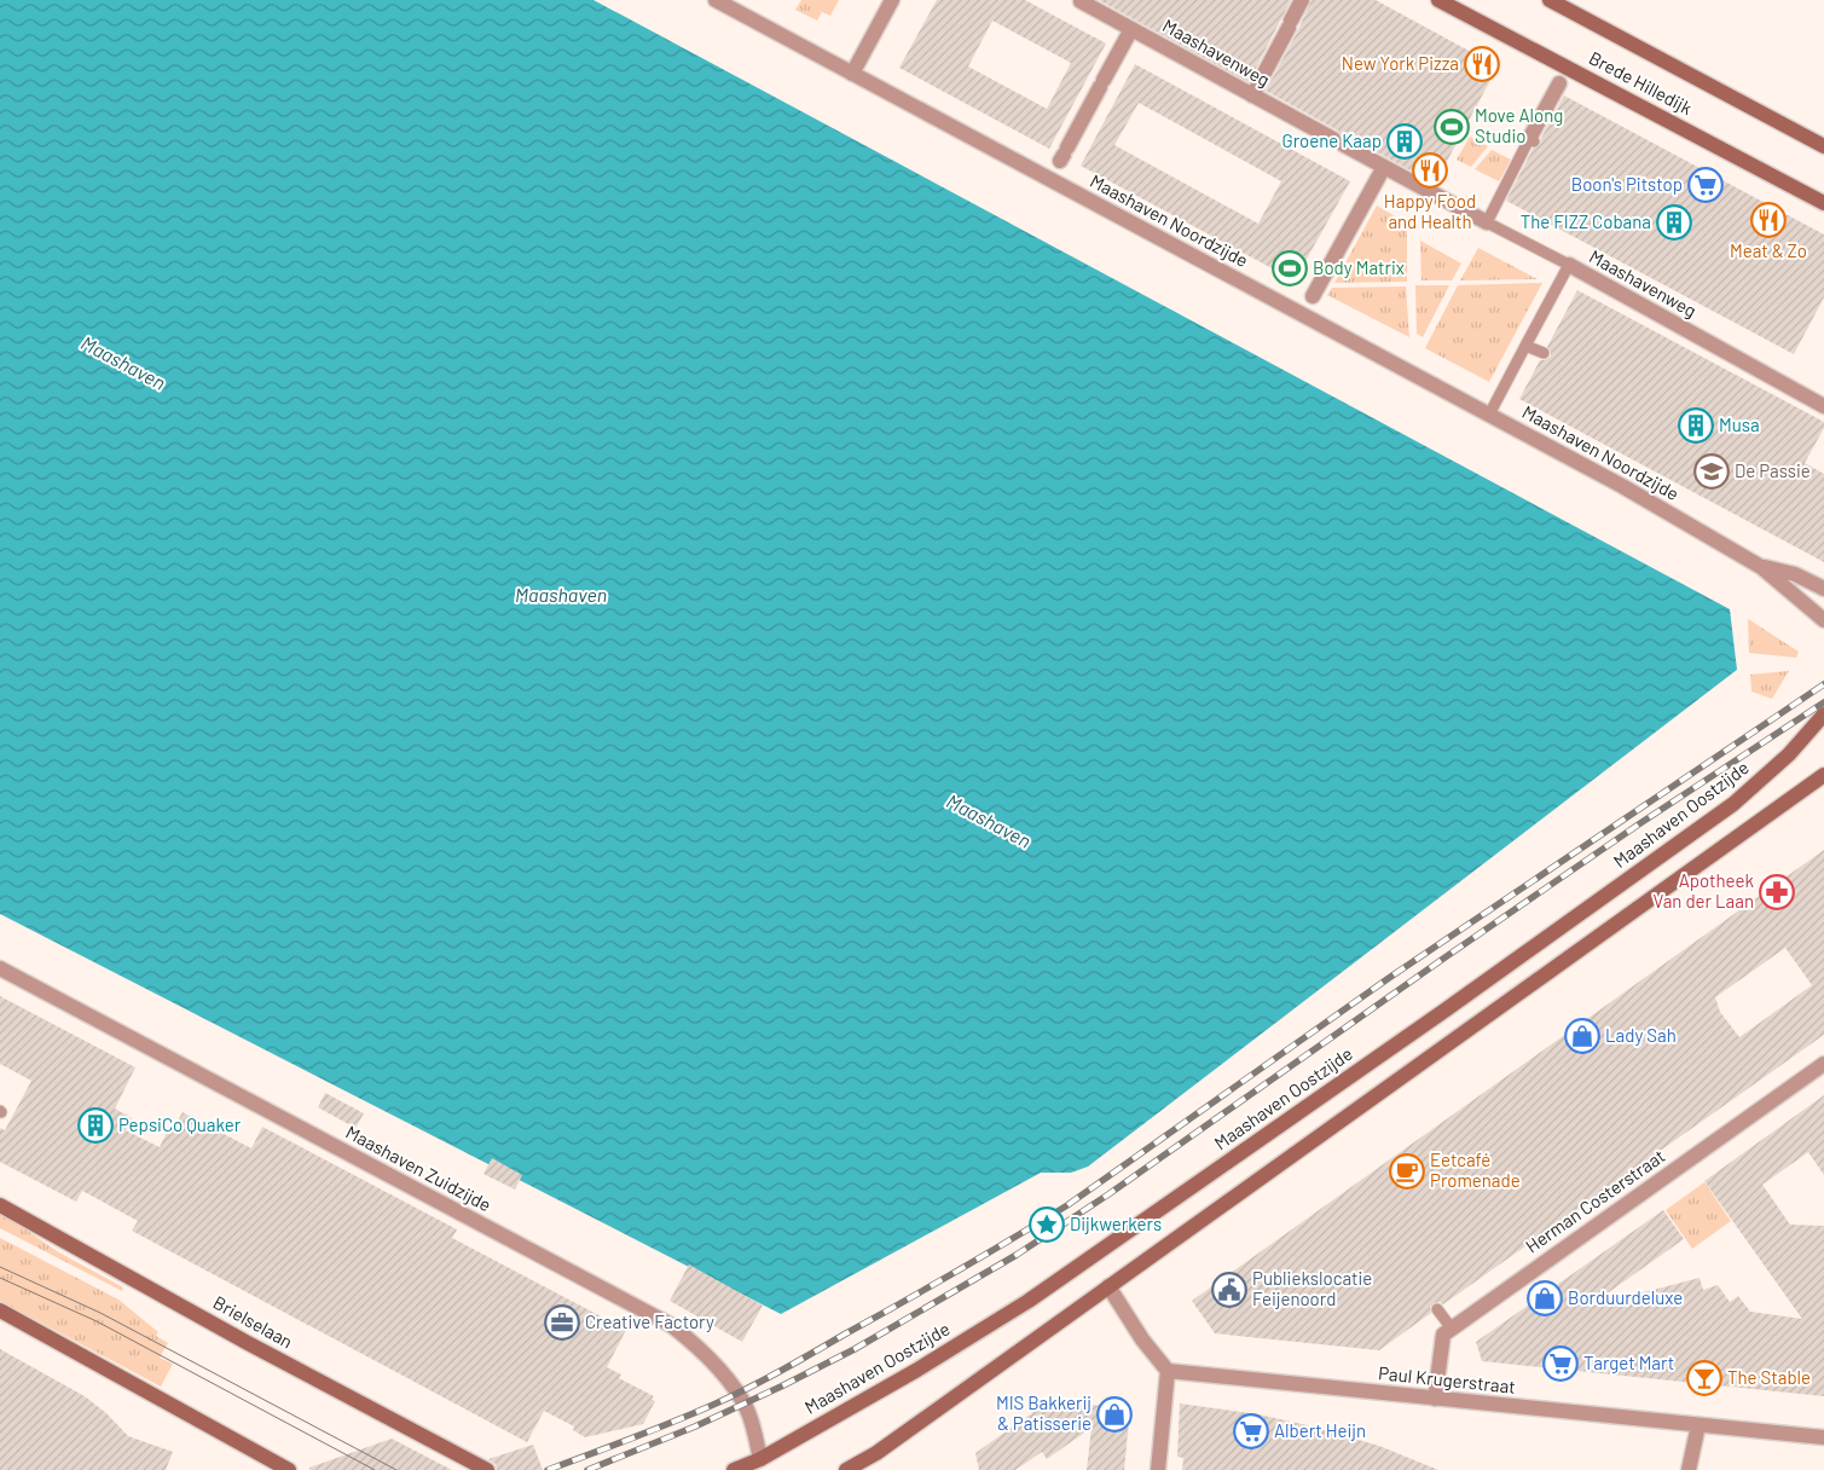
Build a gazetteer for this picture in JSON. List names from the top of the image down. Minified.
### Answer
{"streets":{"main road":["Brede Hilledijk","Maashaven Oostzijde","Brielselaan"],"street":["Maashavenweg","Maashaven Noordzijde","Maashaven Zuidzijde","Herman Costerstraat","Paul Krugerstraat"]},"crossings":[["Maashaven Oostzijde","Maashaven Zuidzijde"]],"water":["Maashaven"],"places":{"restaurant":["New York Pizza","Happy Food and Health","Meat & Zo"],"sports":["Move Along Studio","Body Matrix"],"building":["Groene Kaap","The FIZZ Cobana","Musa","PepsiCo Quaker"],"supermarket":["Boon's Pitstop","Target Mart","Albert Heijn"],"school or university":["De Passie"],"pharmacy":["Apotheek Van der Laan"],"shop":["Lady Sah","Borduurdeluxe","MIS Bakkerij & Patisserie"],"cafe":["Eetcafé Promenade"],"place":["Dijkwerkers"],"public building":["Publiekslocatie Feijenoord"],"office":["Creative Factory"],"bar":["The Stable"]}}
